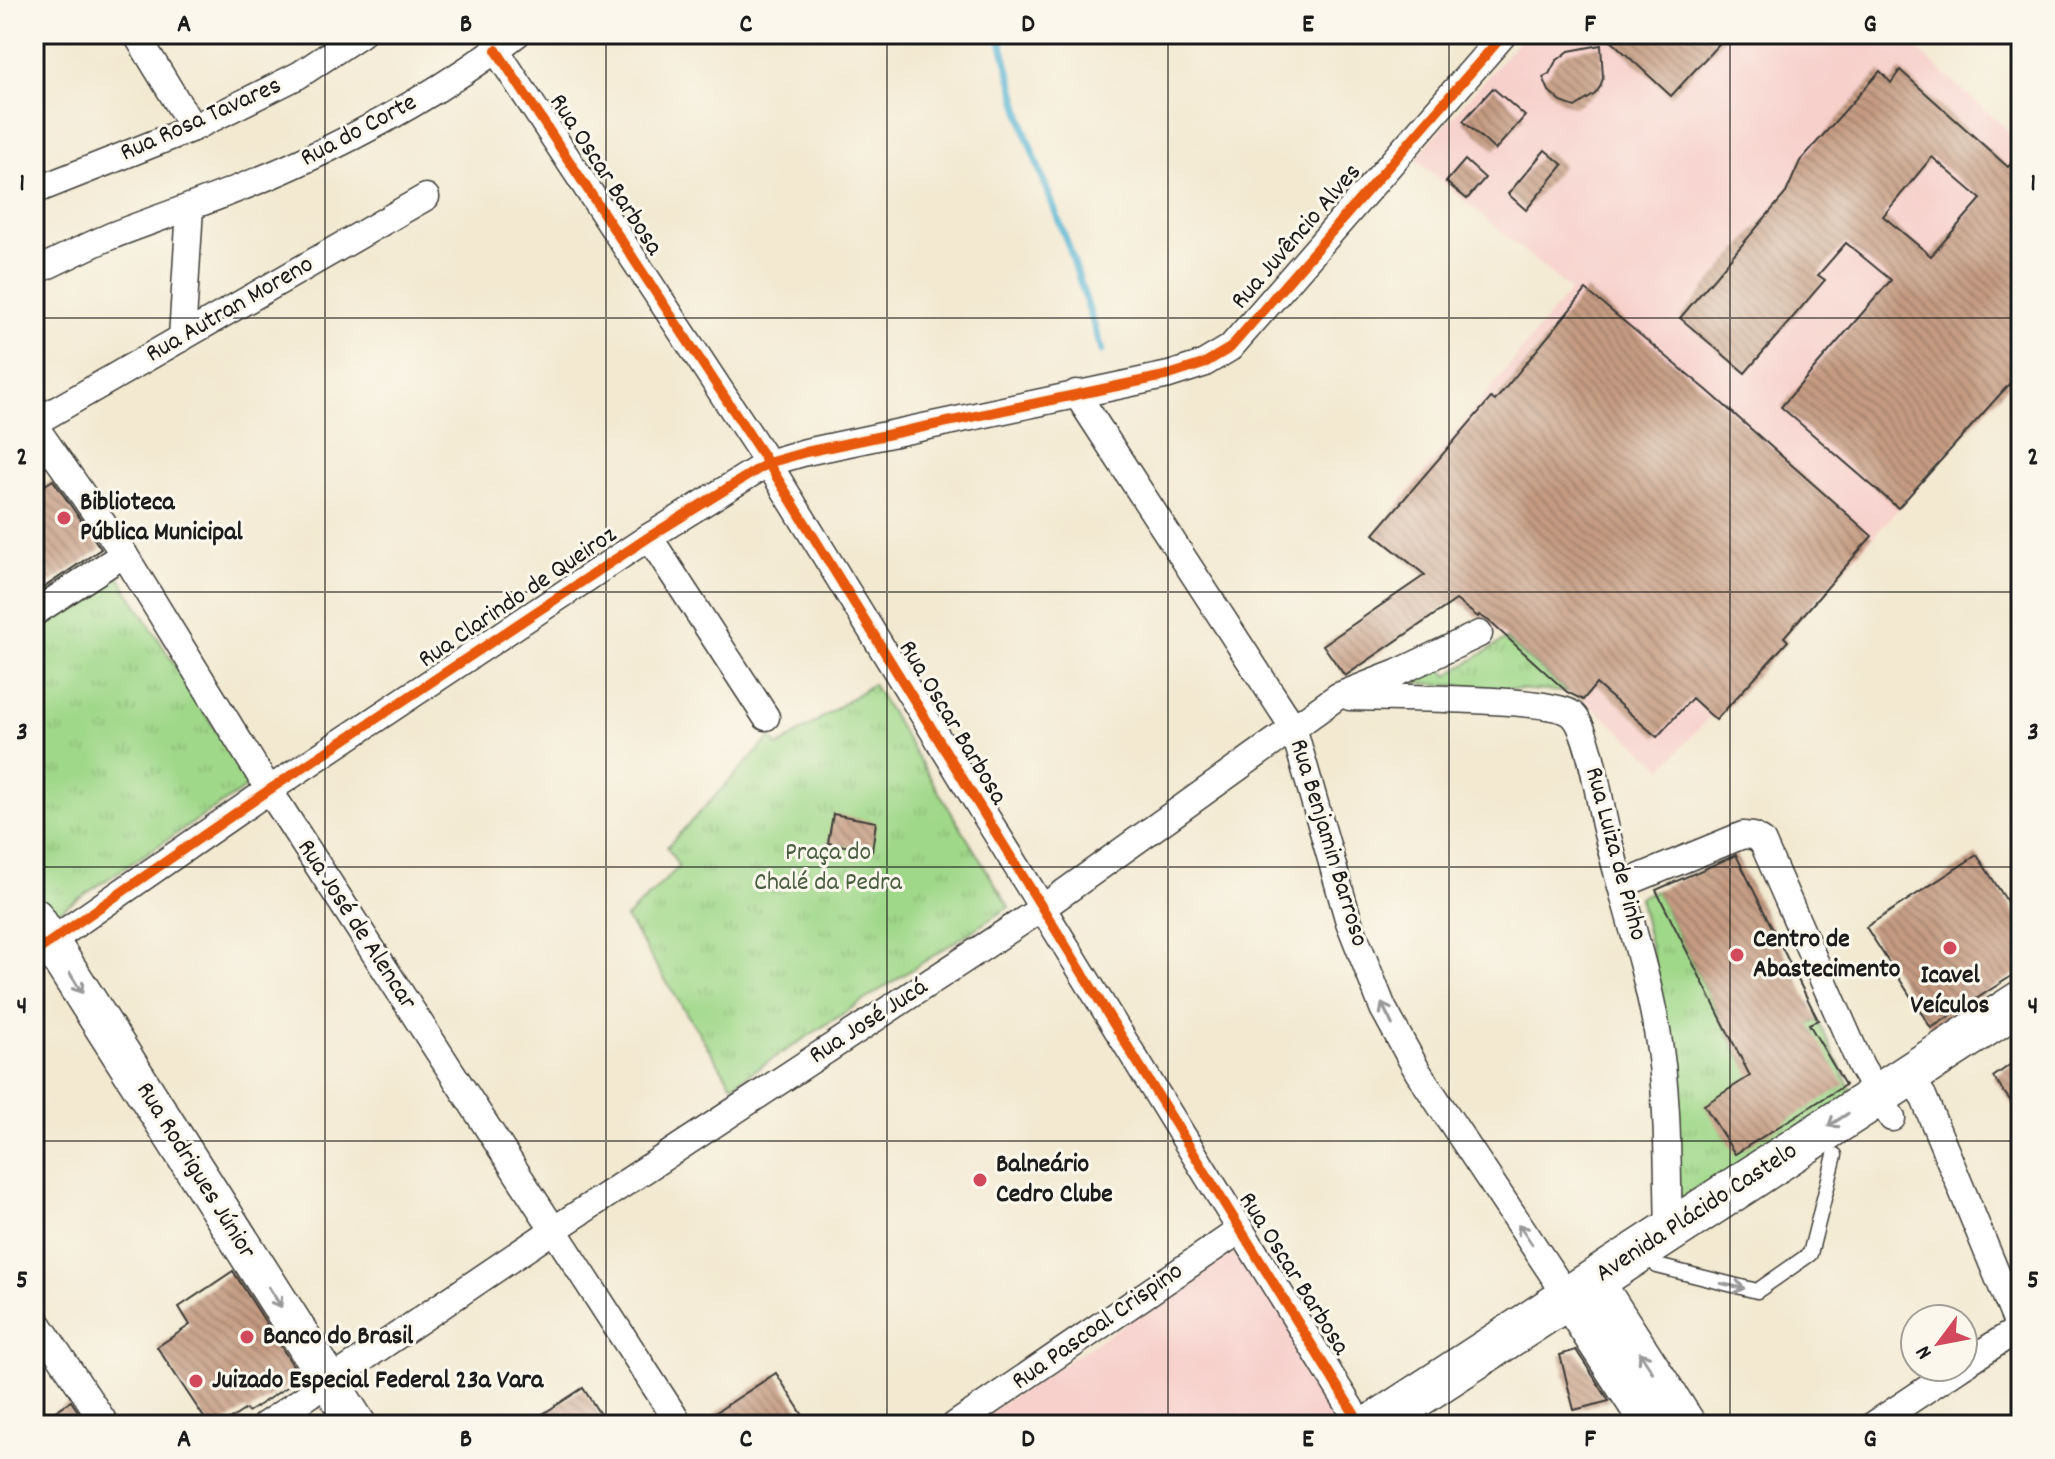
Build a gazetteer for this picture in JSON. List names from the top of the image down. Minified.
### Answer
{"streets":{"main road":["Rua Rodrigues Júnior","Avenida Plácido Castelo"],"street":["Rua Rosa Tavares","Rua do Corte","Rua Oscar Barbosa","Rua Juvêncio Alves","Rua Autran Moreno","Rua Clarindo de Queiroz","Rua Benjamin Barroso","Rua Luiza de Pinho","Rua José de Alencar","Rua José Jucá","Rua Pascoal Crispino"]},"crossings":[["Rua do Corte","Rua Oscar Barbosa"],["Rua Oscar Barbosa","Rua Clarindo de Queiroz"],["Rua Oscar Barbosa","Rua José Jucá"],["Rua Oscar Barbosa","Rua Pascoal Crispino"],["Rua Juvêncio Alves","Rua Clarindo de Queiroz"],["Rua Juvêncio Alves","Rua Benjamin Barroso"],["Rua Autran Moreno","Rua José de Alencar"],["Rua Clarindo de Queiroz","Rua Benjamin Barroso"],["Rua Clarindo de Queiroz","Rua José de Alencar"],["Rua Clarindo de Queiroz","Rua Rodrigues Júnior"],["Rua Benjamin Barroso","Rua José Jucá"],["Rua Benjamin Barroso","Avenida Plácido Castelo"],["Rua Luiza de Pinho","Rua José Jucá"],["Rua Luiza de Pinho","Avenida Plácido Castelo"],["Rua José de Alencar","Rua José Jucá"],["Rua José Jucá","Rua Rodrigues Júnior"]],"one_way":["Rua Benjamin Barroso","Rua Rodrigues Júnior"],"parks":["Praça do Chalé da Pedra"],"places":["Biblioteca Pública Municipal","Icavel Veículos","Centro de Abastecimento","Balneário Cedro Clube","Banco do Brasil","Juizado Especial Federal 23a Vara"],"north":"bottom left","grid":{"columns":["A","B","C","D","E","F","G"],"rows":["1","2","3","4","5"]}}
